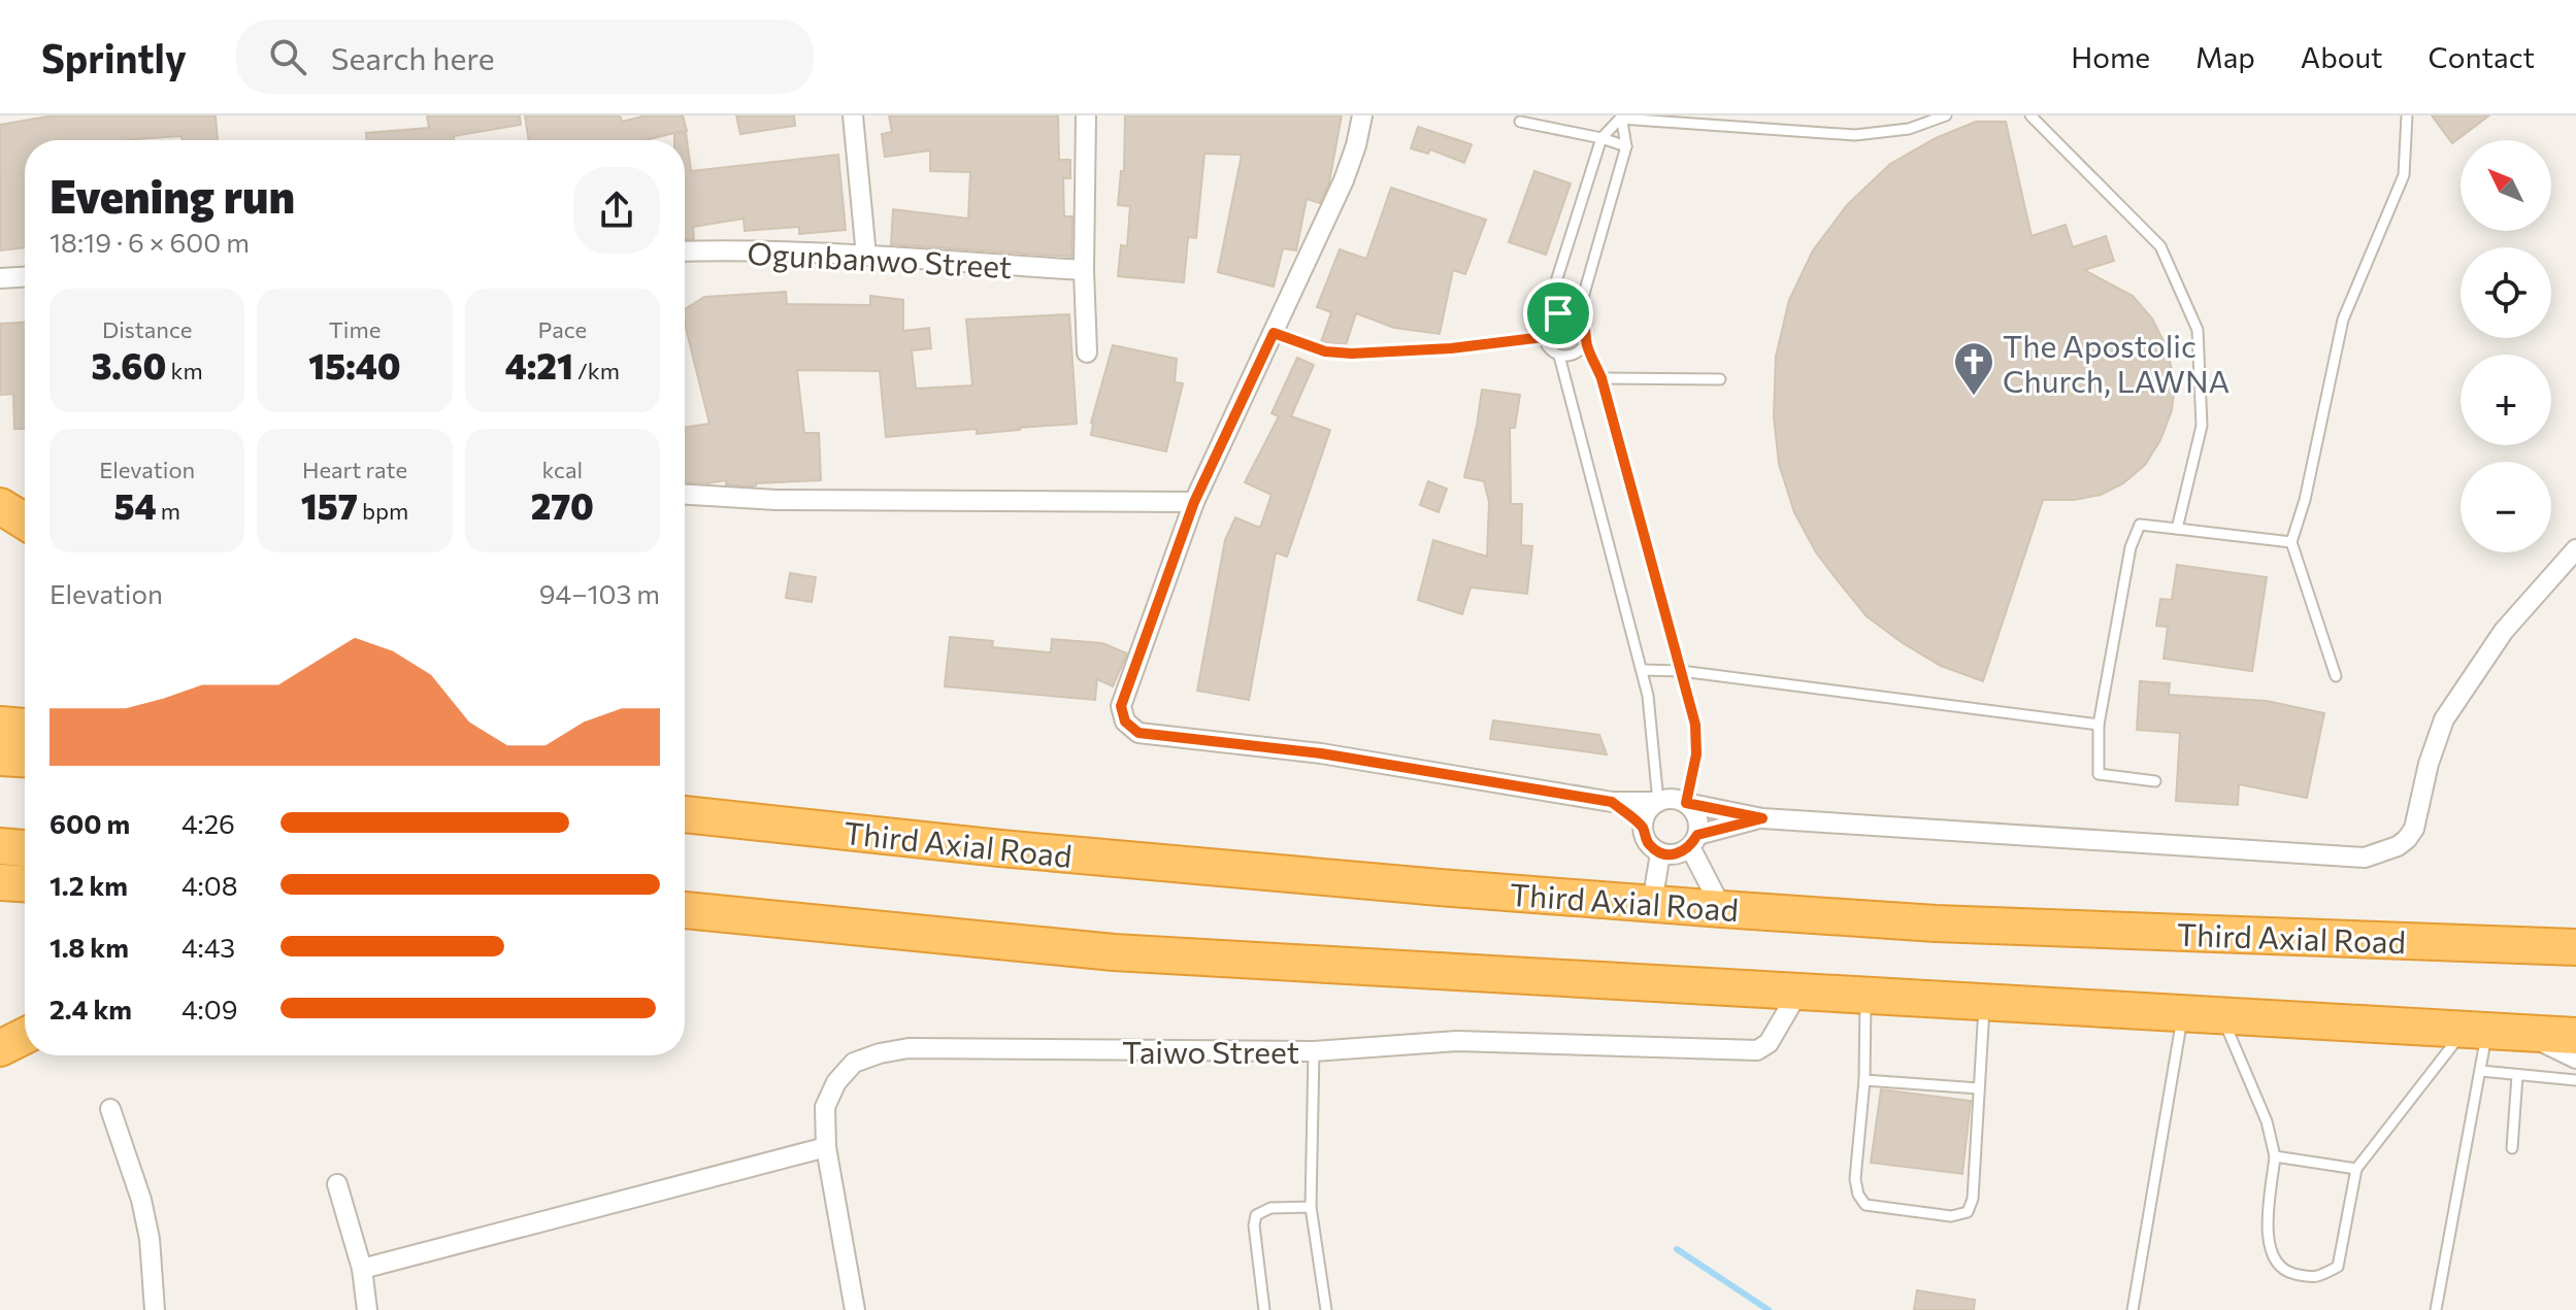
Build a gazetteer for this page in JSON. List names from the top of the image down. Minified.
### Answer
{"streets":{"highway":["Third Axial Road"],"street":["Ogunbanwo Street","Taiwo Street"]},"places":{"church":["The Apostolic Church, LAWNA"]},"north":"top left","page":{"header":"Sprintly","search":"Search here","nav":["Home","Map","About","Contact"],"map_buttons":["+","−"],"heading":["Evening run","18:19 · 6 × 600 m"],"stats":[["Distance","3.60 km"],["Time","15:40"],["Pace","4:21 /km"],["Elevation","54 m"],["Heart rate","157 bpm"],["kcal","270"]],"chart":["Elevation","94–103 m"],"list":[{"name":"600 m","note":"4:26"},{"name":"1.2 km","note":"4:08"},{"name":"1.8 km","note":"4:43"},{"name":"2.4 km","note":"4:09"}]}}
